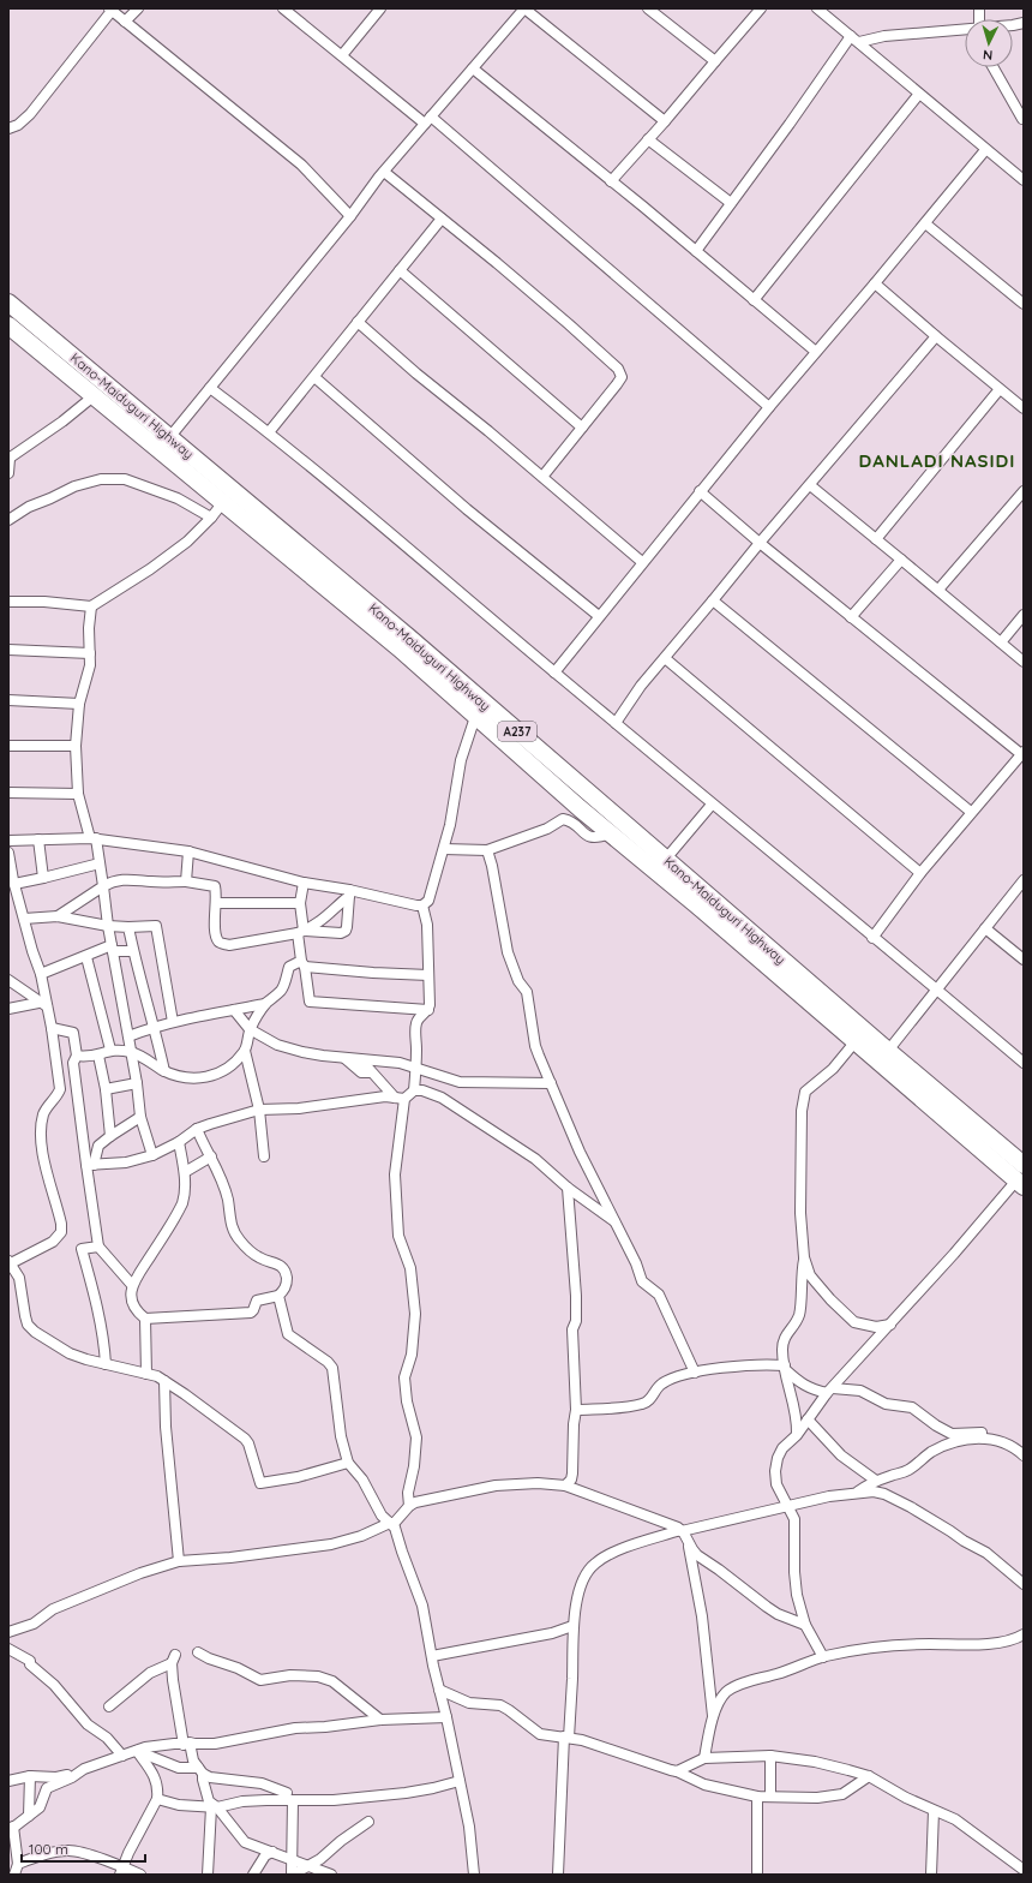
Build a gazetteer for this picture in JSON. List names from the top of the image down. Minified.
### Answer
{"streets":{"highway":["Kano-Maiduguri Highway","A237"]},"districts":["DANLADI NASIDI"],"scale_bar":"100 m","north":"bottom"}
